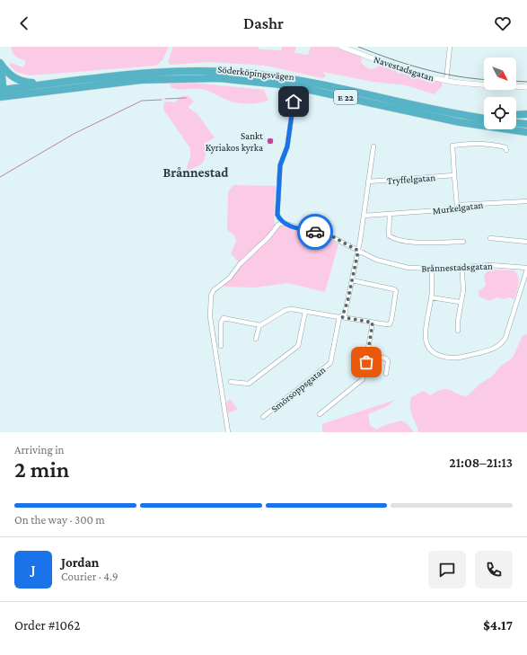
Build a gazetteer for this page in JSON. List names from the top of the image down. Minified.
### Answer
{"streets":{"highway":["Söderköpingsvägen","E 22"],"street":["Navestadsgatan","Tryffelgatan","Murkelgatan","Brånnestadsgatan","Smörsoppsgatan"]},"crossings":[["Brånnestadsgatan","Smörsoppsgatan"]],"districts":["Brånnestad"],"places":["Sankt Kyriakos kyrka"],"north":"bottom right","page":{"header":"Dashr","heading":["2 min","Arriving in","21:08–21:13"],"panel":["Jordan","Courier · 4.9","Order #1062","$4.17"],"bar":"On the way · 300 m","round":"J"}}
